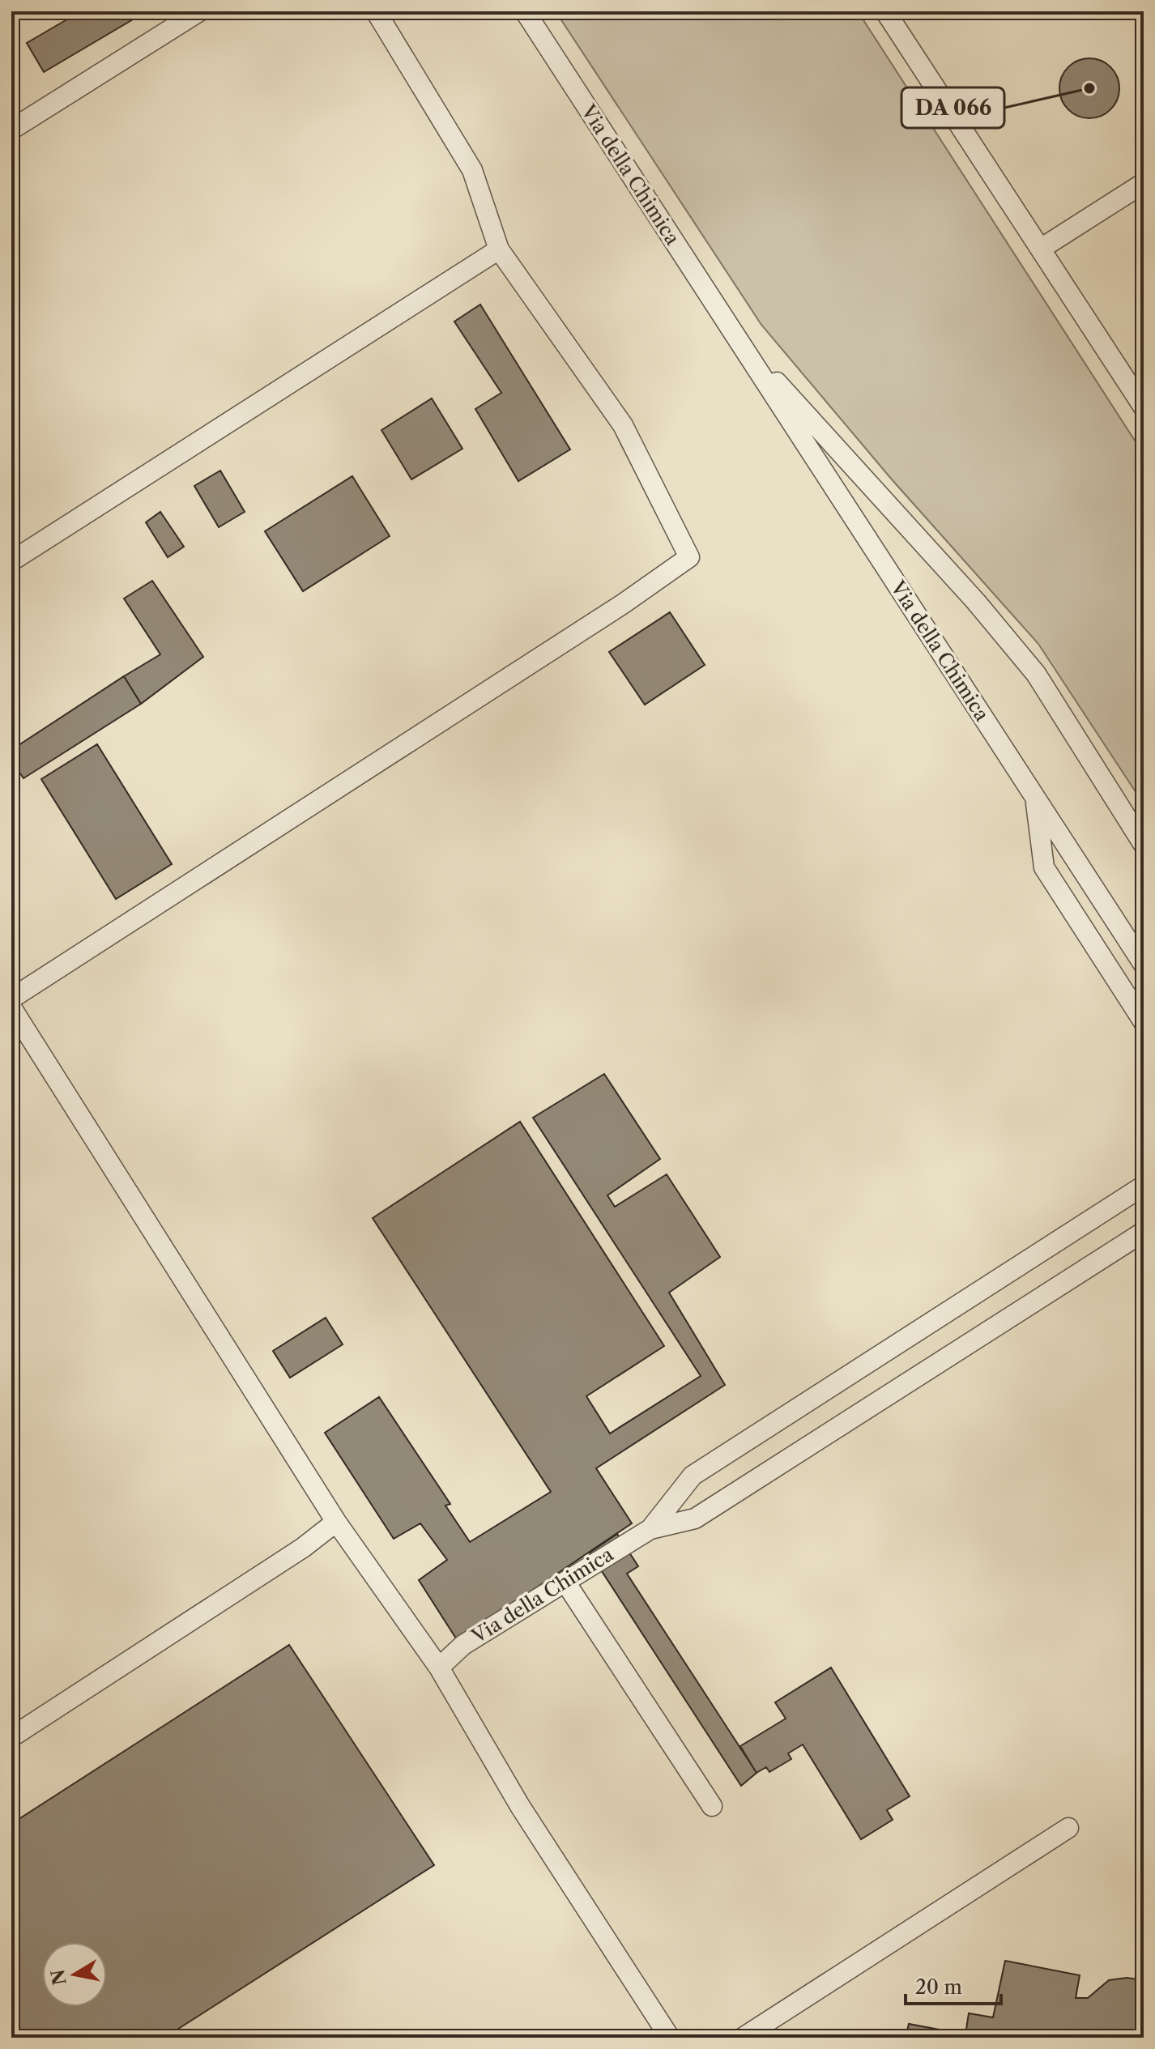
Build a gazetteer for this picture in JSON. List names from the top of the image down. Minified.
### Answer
{"streets":{"lane":["Via della Chimica"]},"places":["DA 066"],"scale_bar":"20 m","north":"left"}
